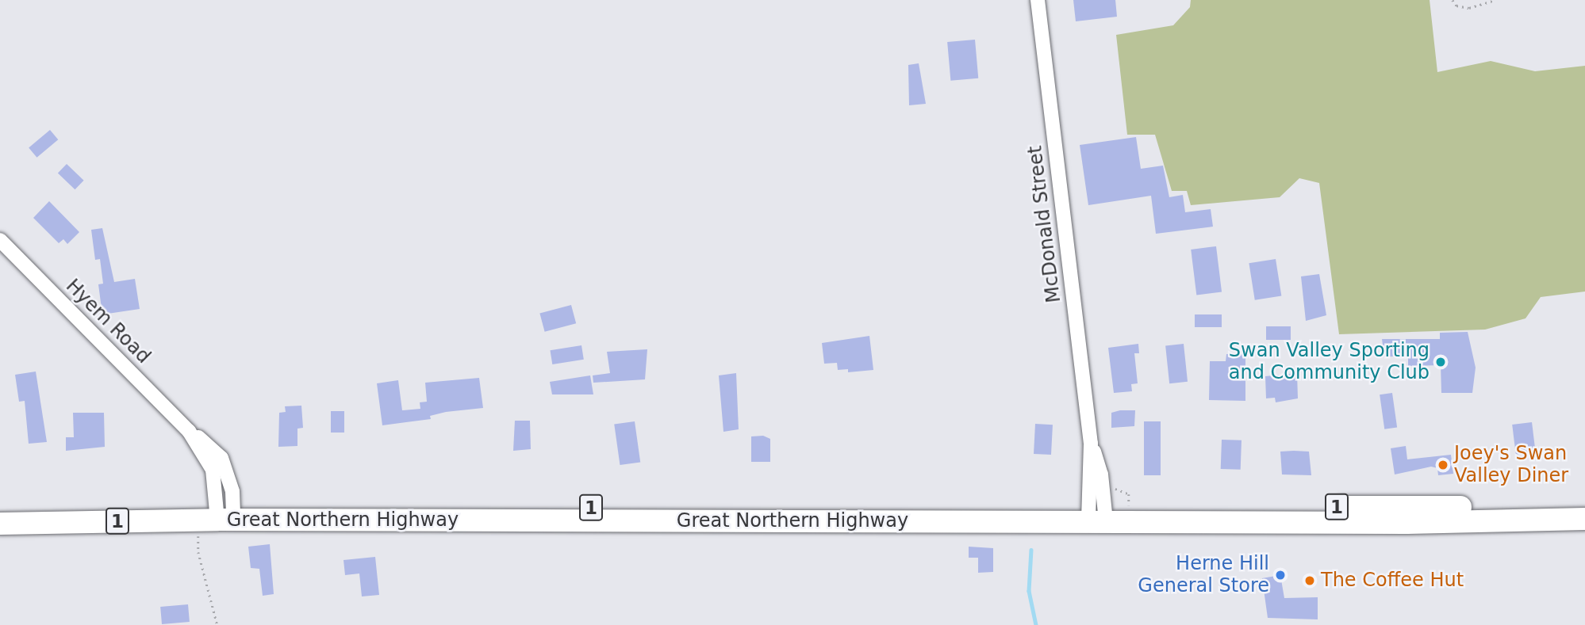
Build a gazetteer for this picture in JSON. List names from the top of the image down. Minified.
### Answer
{"streets":{"highway":["1","Great Northern Highway"],"street":["McDonald Street","Hyem Road"]},"crossings":[["McDonald Street","Great Northern Highway"],["Hyem Road","Great Northern Highway"]],"places":["Swan Valley Sporting and Community Club","Joey's Swan Valley Diner","Herne Hill General Store","The Coffee Hut"]}
